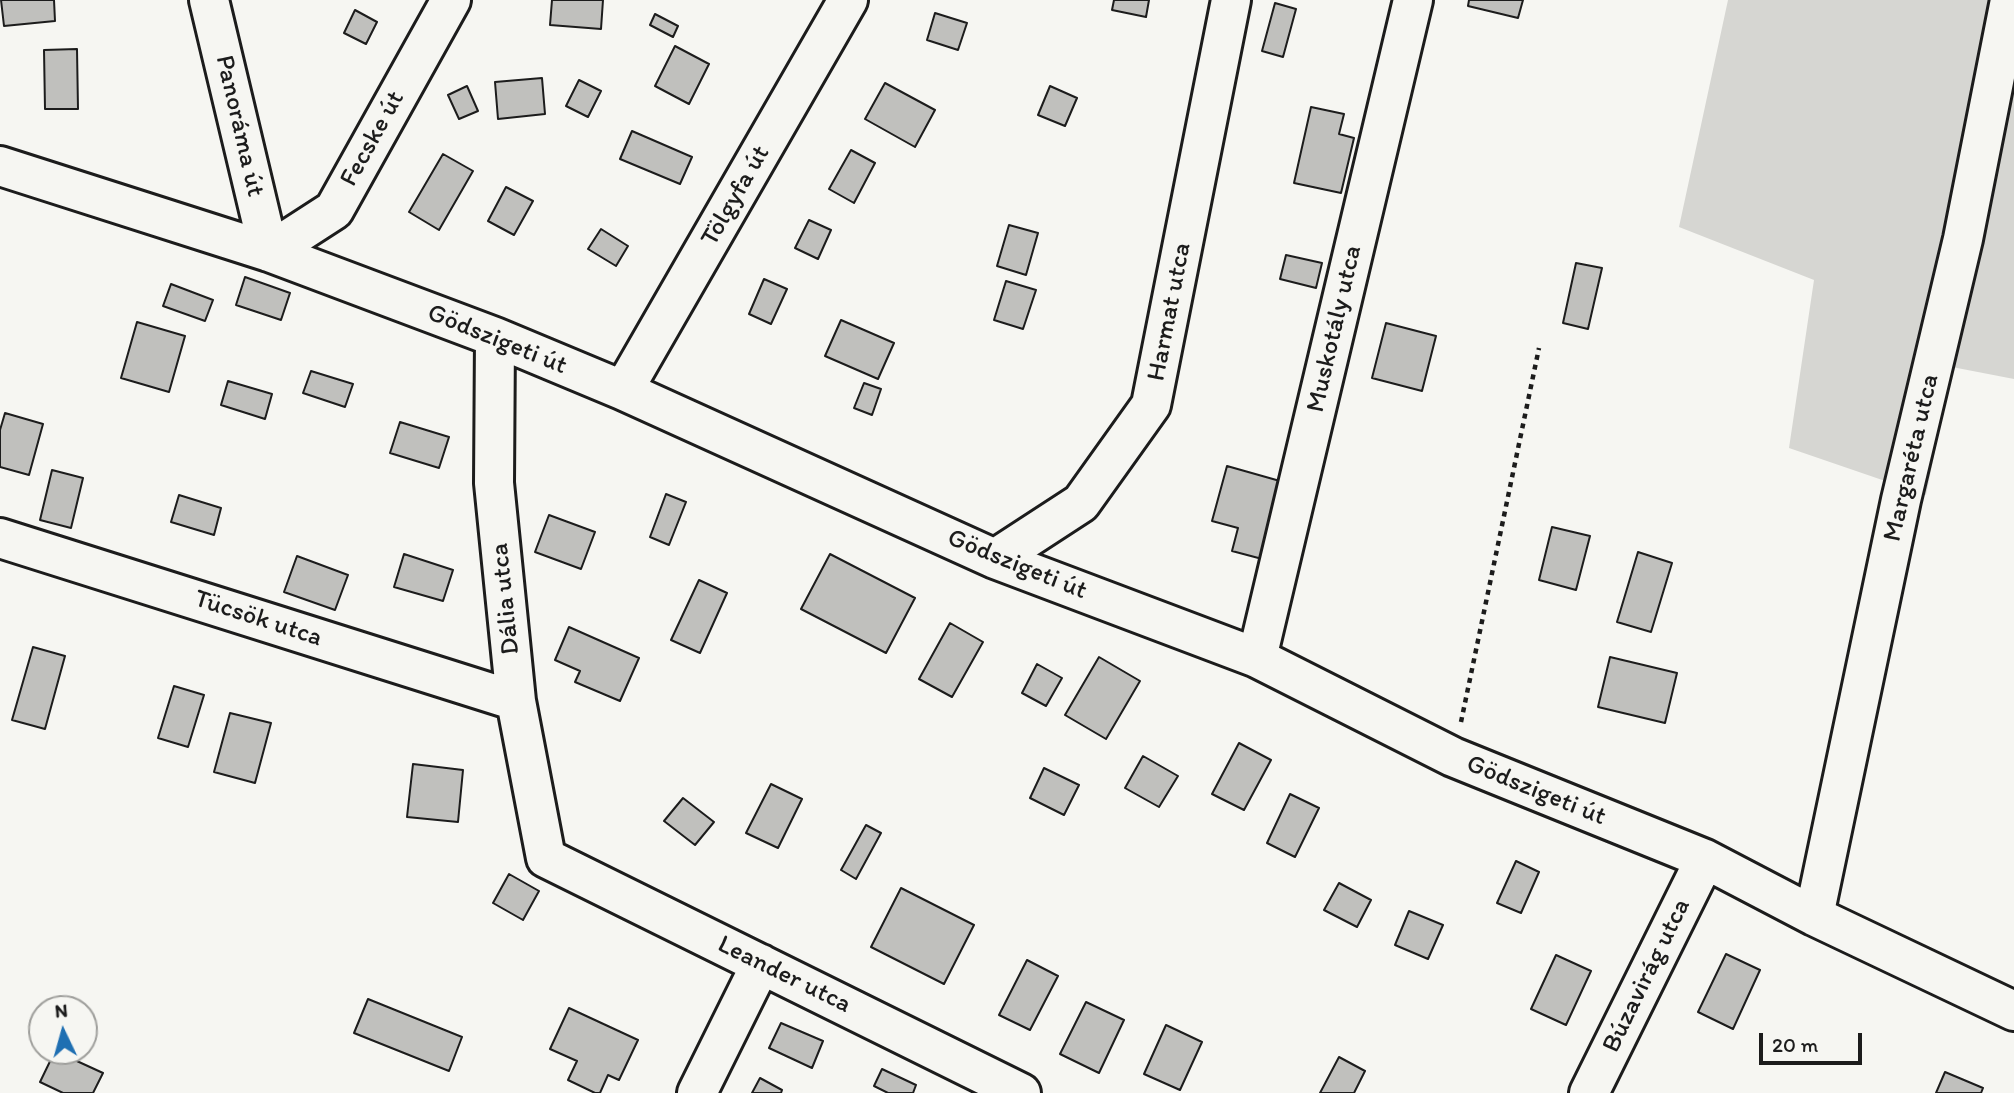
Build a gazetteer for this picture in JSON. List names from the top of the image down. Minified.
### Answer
{"streets":{"street":["Panoráma út","Fecske út","Tölgyfa út","Harmat utca","Muskotály utca","Gödszigeti út","Margaréta utca","Dália utca","Tücsök utca","Leander utca","Búzavirág utca"]},"crossings":[["Panoráma út","Fecske út"],["Panoráma út","Gödszigeti út"],["Fecske út","Gödszigeti út"],["Tölgyfa út","Gödszigeti út"],["Harmat utca","Gödszigeti út"],["Muskotály utca","Gödszigeti út"],["Gödszigeti út","Margaréta utca"],["Gödszigeti út","Dália utca"],["Gödszigeti út","Búzavirág utca"],["Dália utca","Tücsök utca"],["Dália utca","Leander utca"]],"scale_bar":"20 m","north":"top"}
